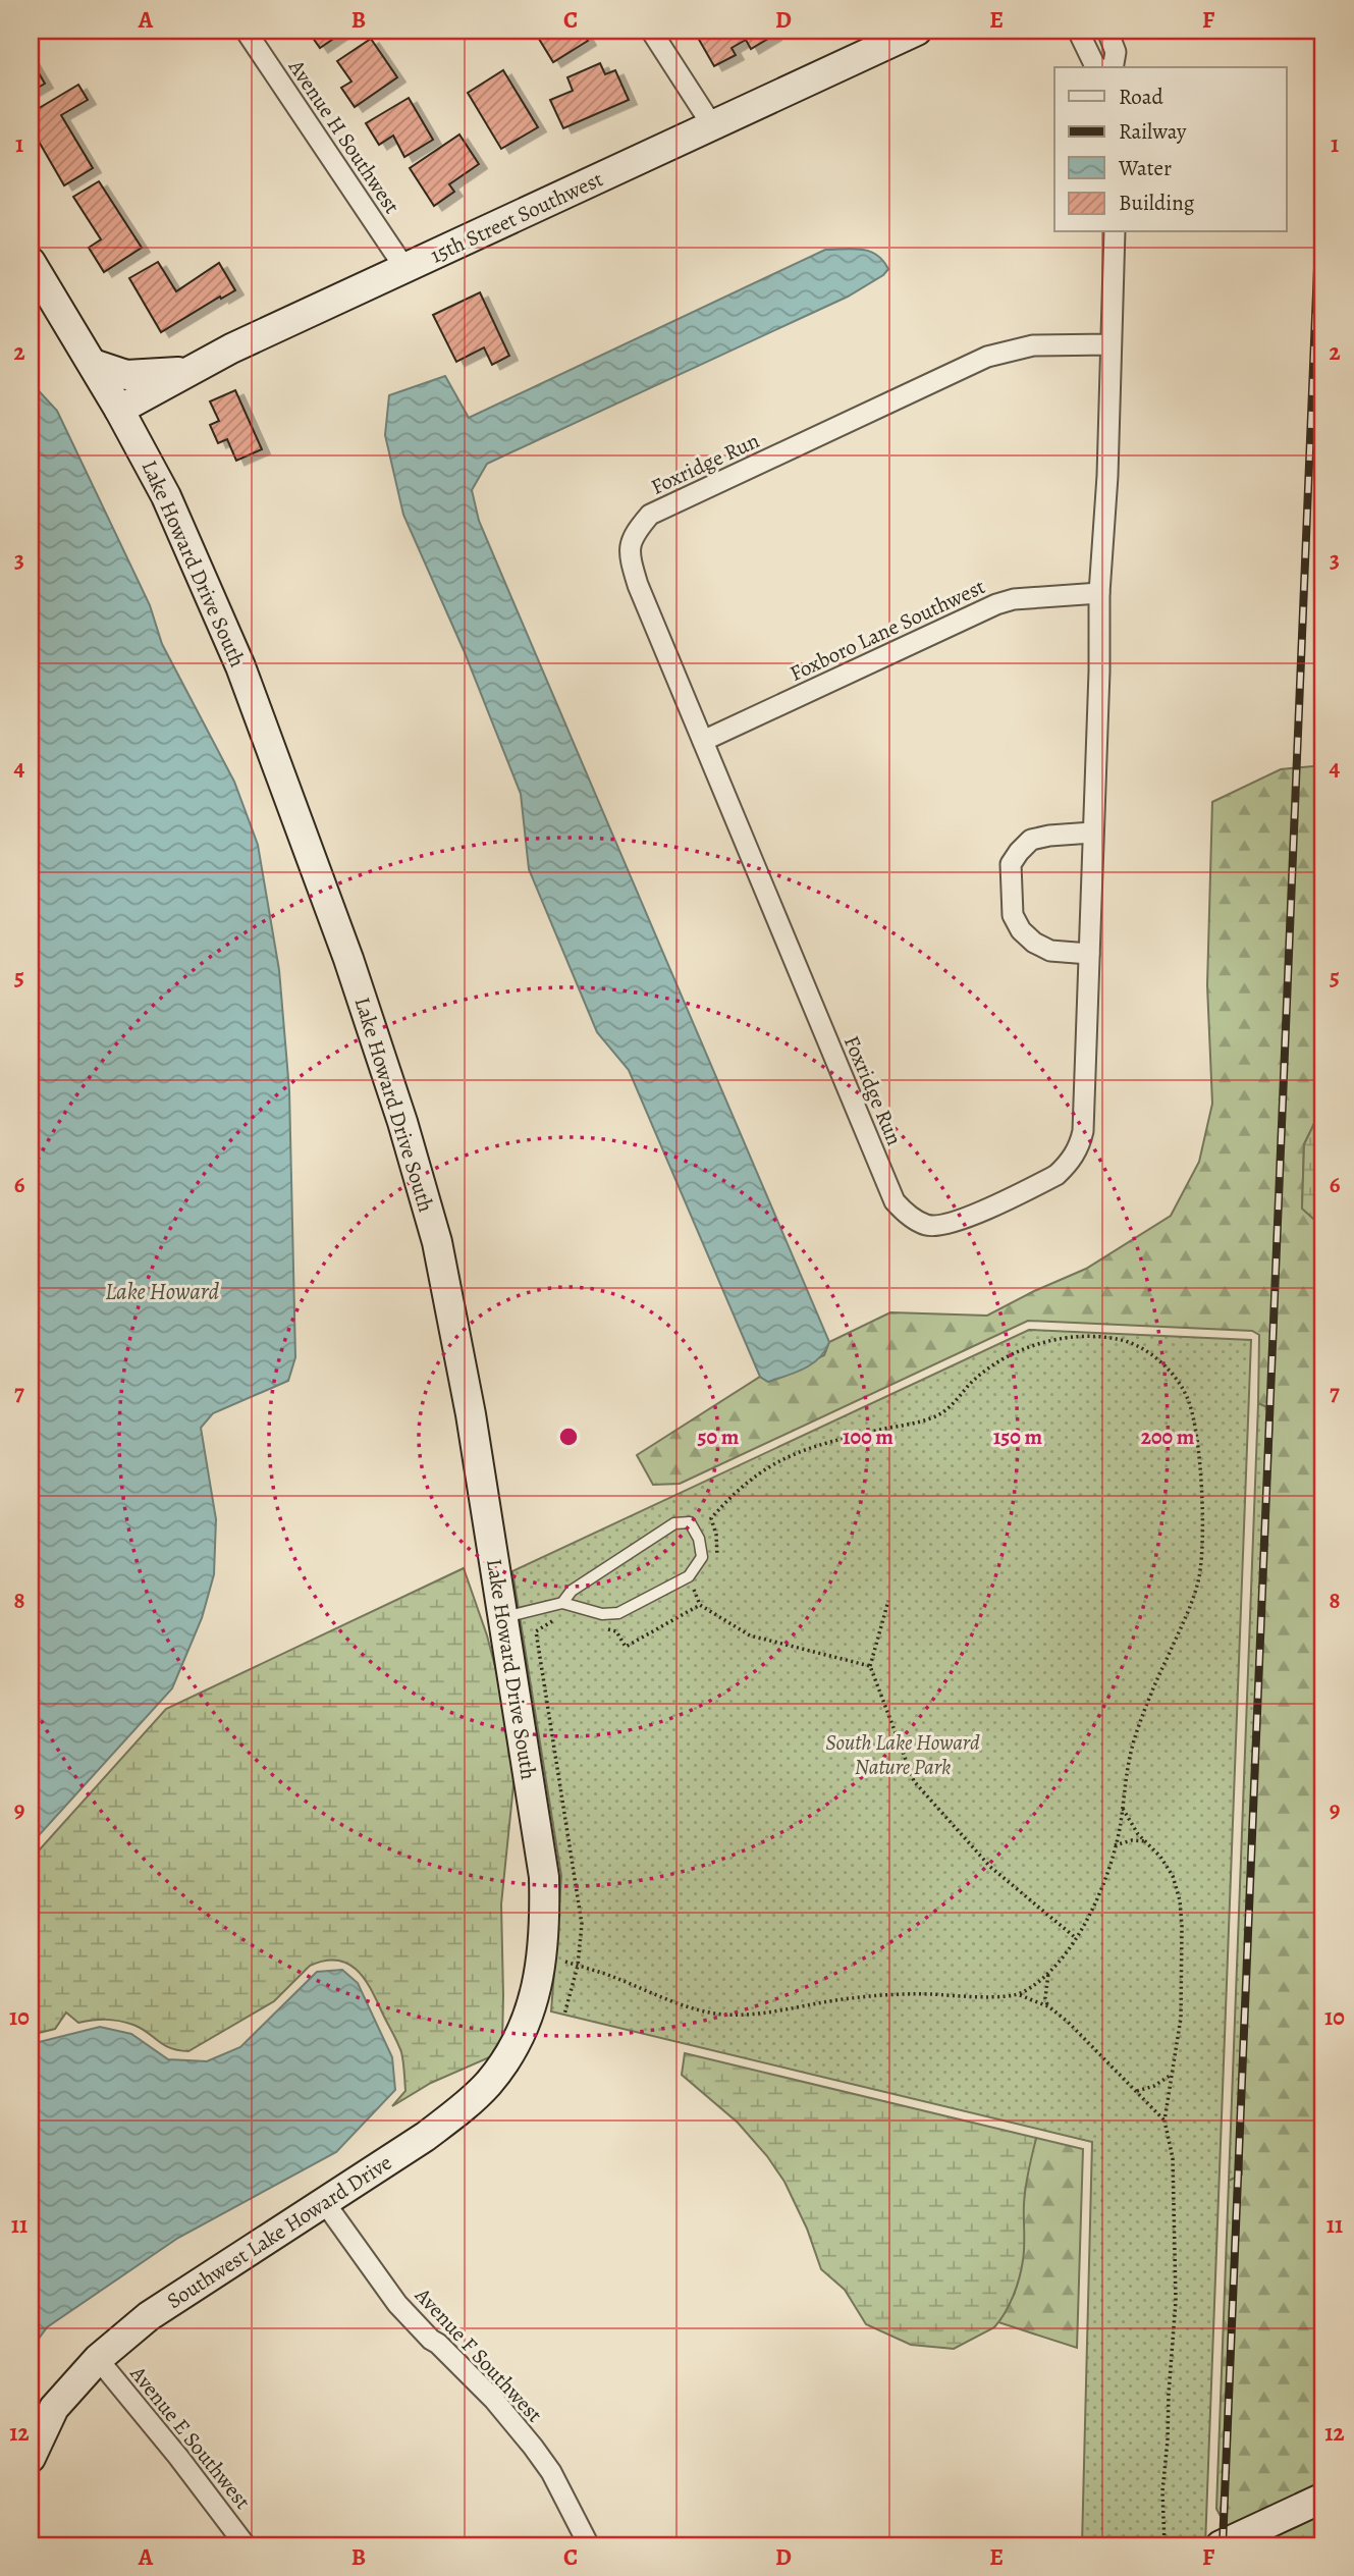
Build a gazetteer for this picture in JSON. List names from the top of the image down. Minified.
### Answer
{"streets":{"street":["Avenue H Southwest","15th Street Southwest","Foxridge Run","Lake Howard Drive South","Foxboro Lane Southwest","Southwest Lake Howard Drive","Avenue F Southwest","Avenue E Southwest"]},"crossings":[["Avenue H Southwest","15th Street Southwest"],["15th Street Southwest","Lake Howard Drive South"],["Foxridge Run","Foxboro Lane Southwest"],["Lake Howard Drive South","Southwest Lake Howard Drive"],["Southwest Lake Howard Drive","Avenue F Southwest"],["Southwest Lake Howard Drive","Avenue E Southwest"]],"water":["Lake Howard"],"parks":["South Lake Howard Nature Park"],"legend":["Road","Railway","Water","Building"],"grid":{"columns":["A","B","C","D","E","F"],"rows":["1","2","3","4","5","6","7","8","9","10","11","12"]},"rings":["50 m","100 m","150 m","200 m"]}
